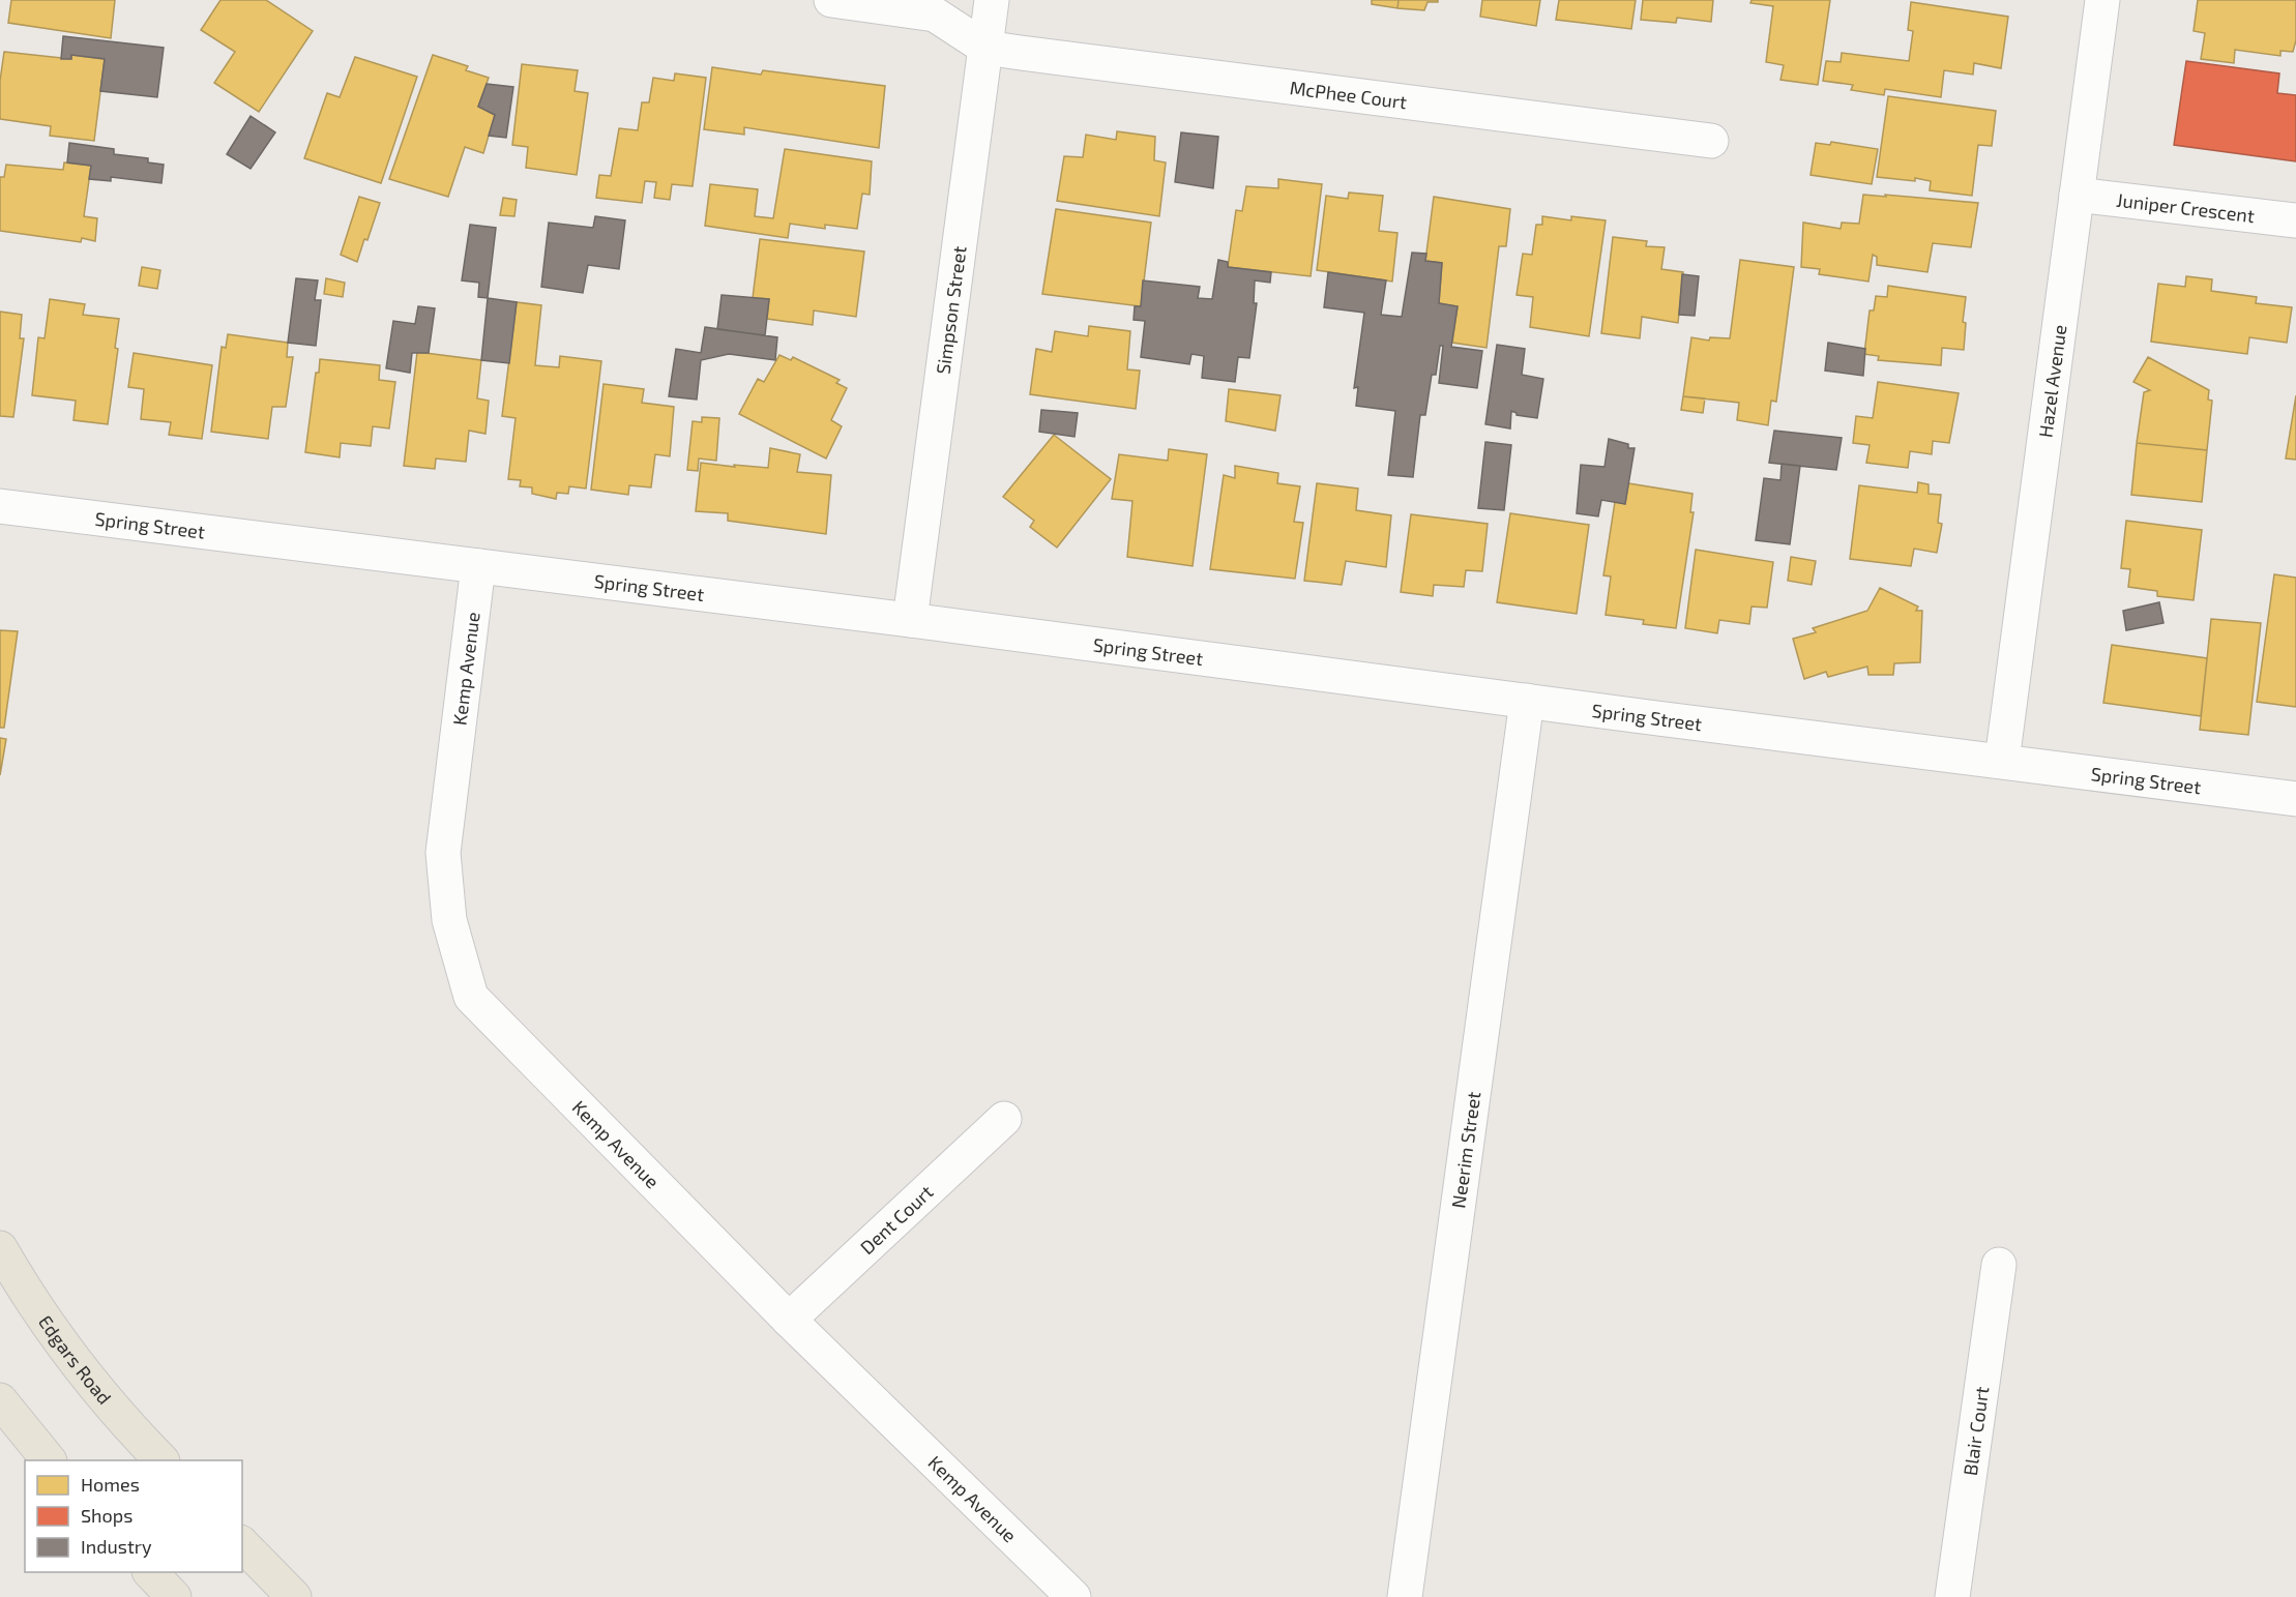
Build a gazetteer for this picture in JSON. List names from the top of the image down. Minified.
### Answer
{"streets":{"main road":["Edgars Road"],"street":["McPhee Court","Juniper Crescent","Simpson Street","Hazel Avenue","Spring Street","Kemp Avenue","Neerim Street","Dent Court","Blair Court"]},"crossings":[["McPhee Court","Simpson Street"],["Juniper Crescent","Hazel Avenue"],["Simpson Street","Spring Street"],["Hazel Avenue","Spring Street"],["Spring Street","Kemp Avenue"],["Spring Street","Neerim Street"],["Kemp Avenue","Dent Court"]],"legend":["Homes","Shops","Industry"]}
